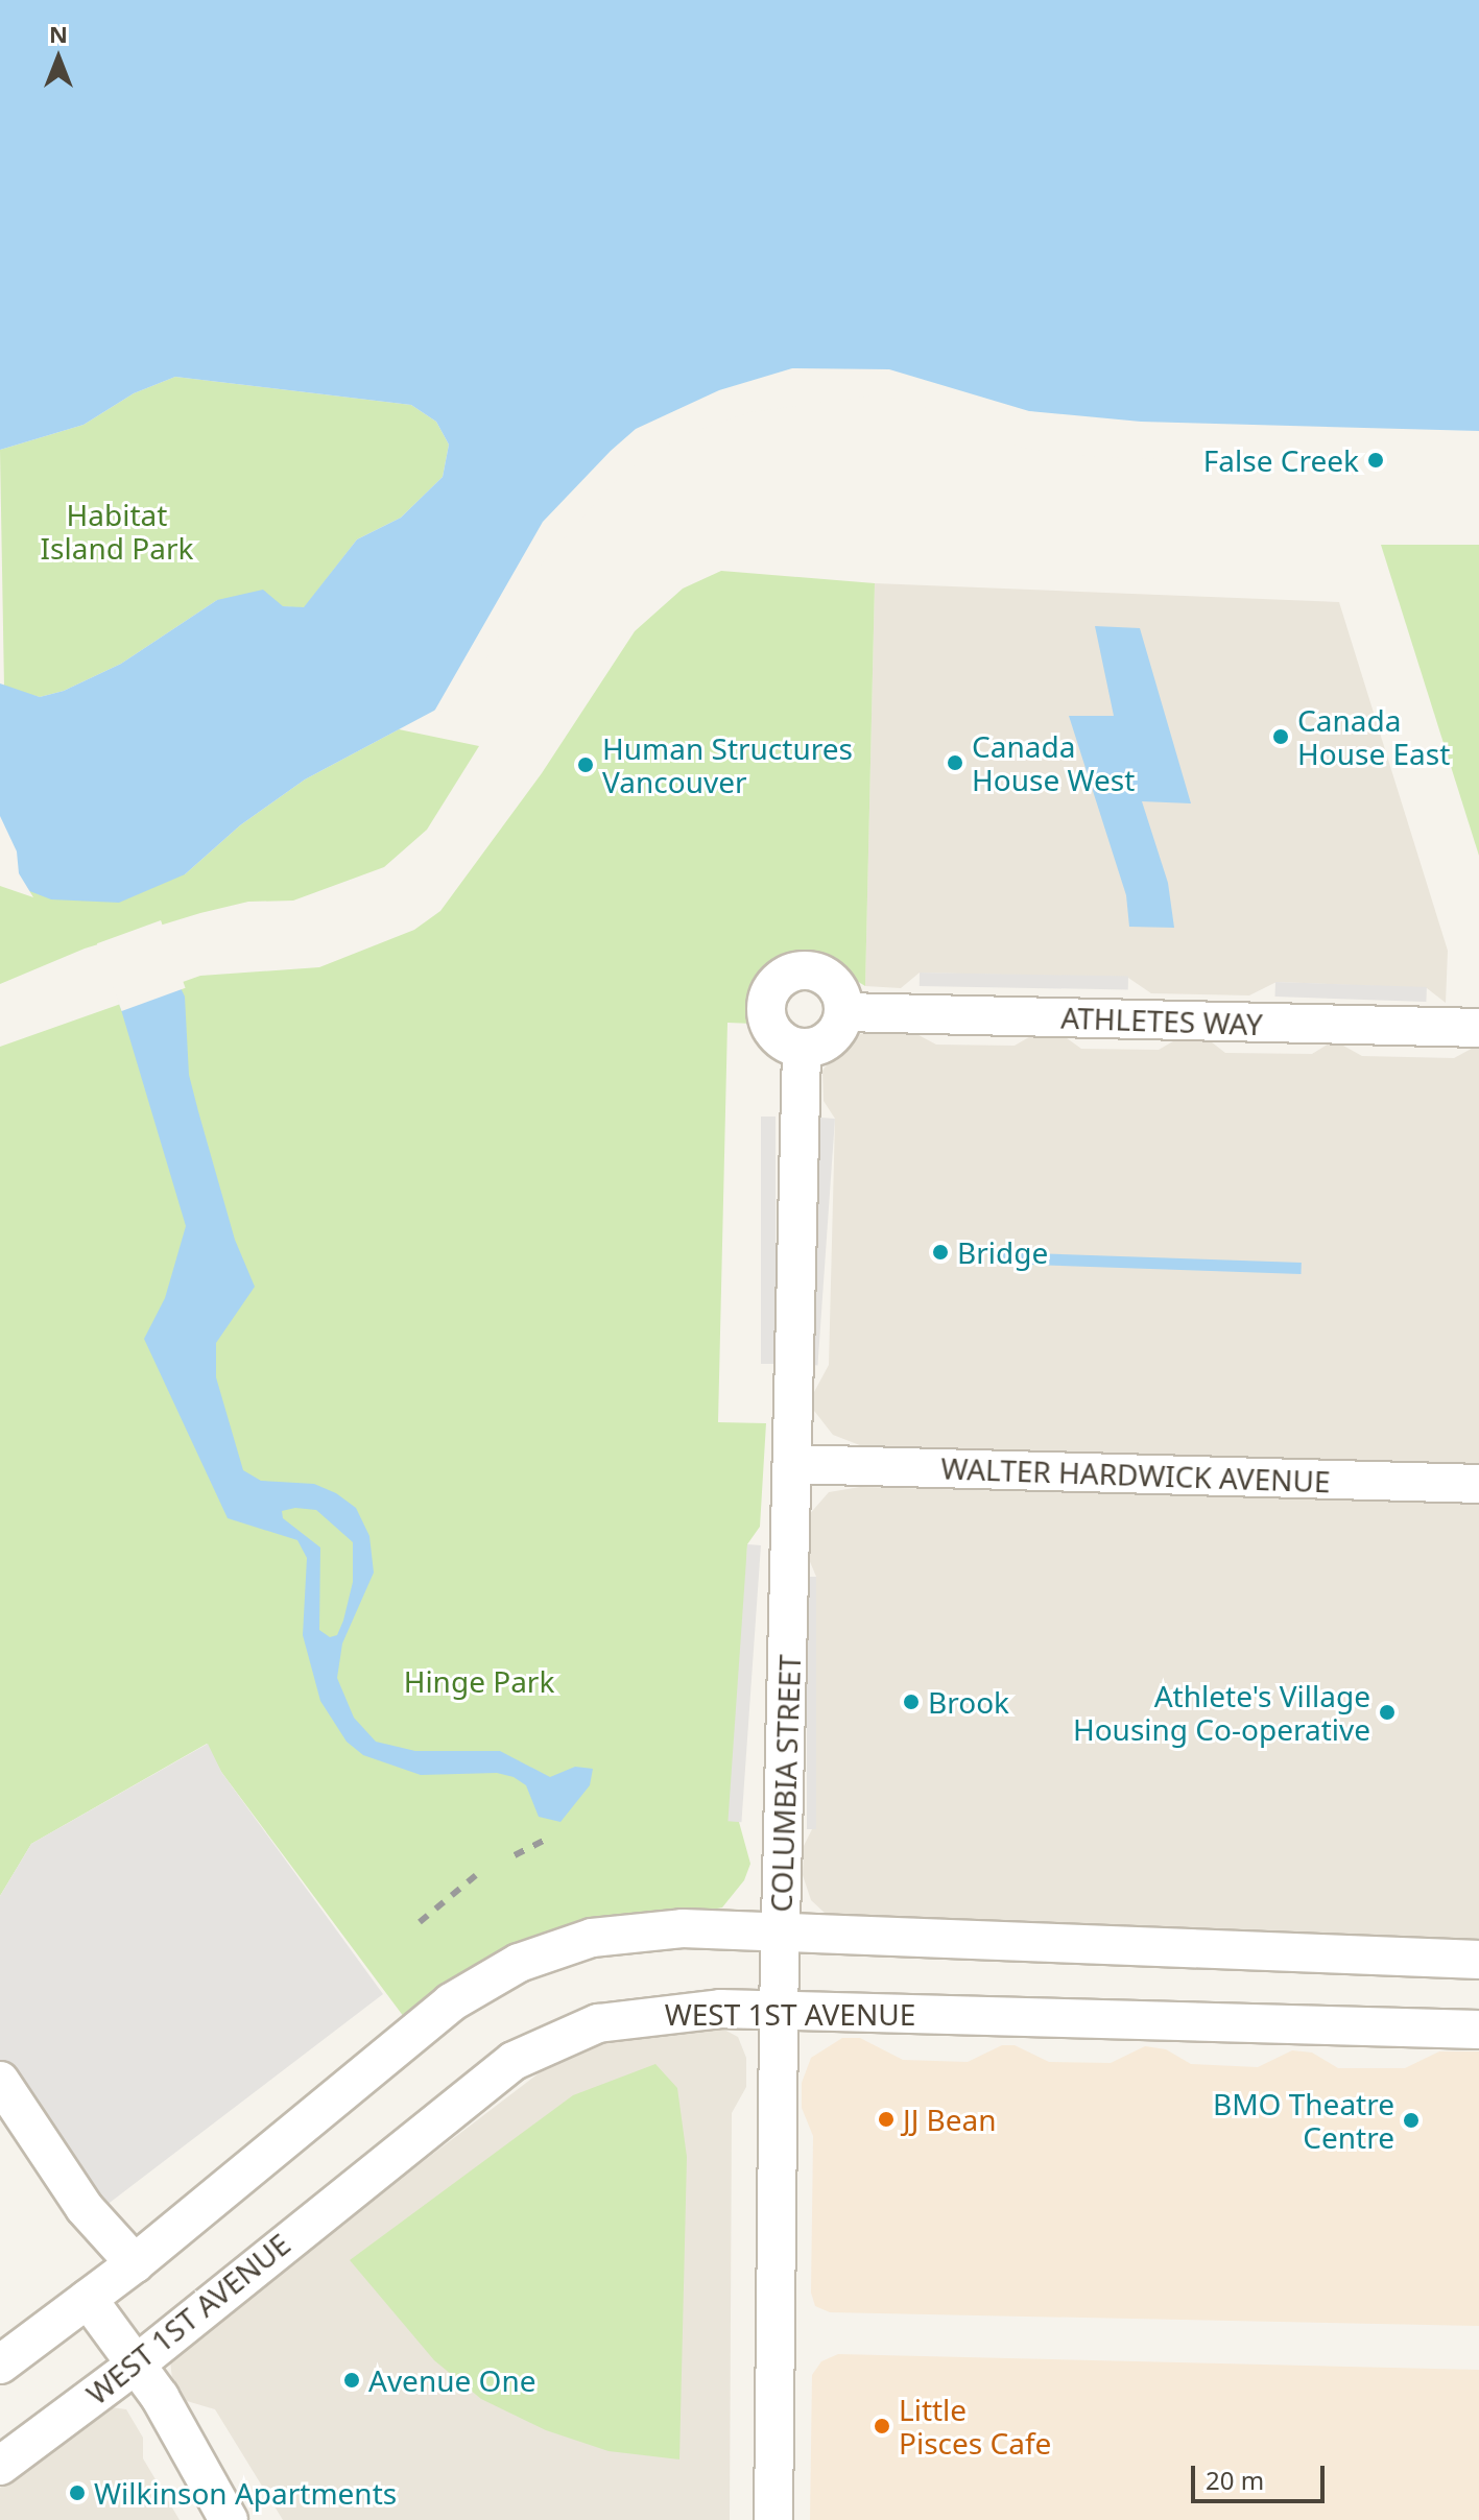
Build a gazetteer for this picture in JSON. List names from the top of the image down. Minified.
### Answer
{"streets":{"street":["ATHLETES WAY","WALTER HARDWICK AVENUE","COLUMBIA STREET","WEST 1ST AVENUE"]},"crossings":[["ATHLETES WAY","COLUMBIA STREET"],["WALTER HARDWICK AVENUE","COLUMBIA STREET"],["COLUMBIA STREET","WEST 1ST AVENUE"]],"parks":["Habitat Island Park","Hinge Park"],"places":["False Creek","Canada House East","Canada House West","Human Structures Vancouver","Bridge","Brook","Athlete's Village Housing Co-operative","JJ Bean","BMO Theatre Centre","Avenue One","Little Pisces Cafe","Wilkinson Apartments"],"scale_bar":"20 m","north":"top"}
